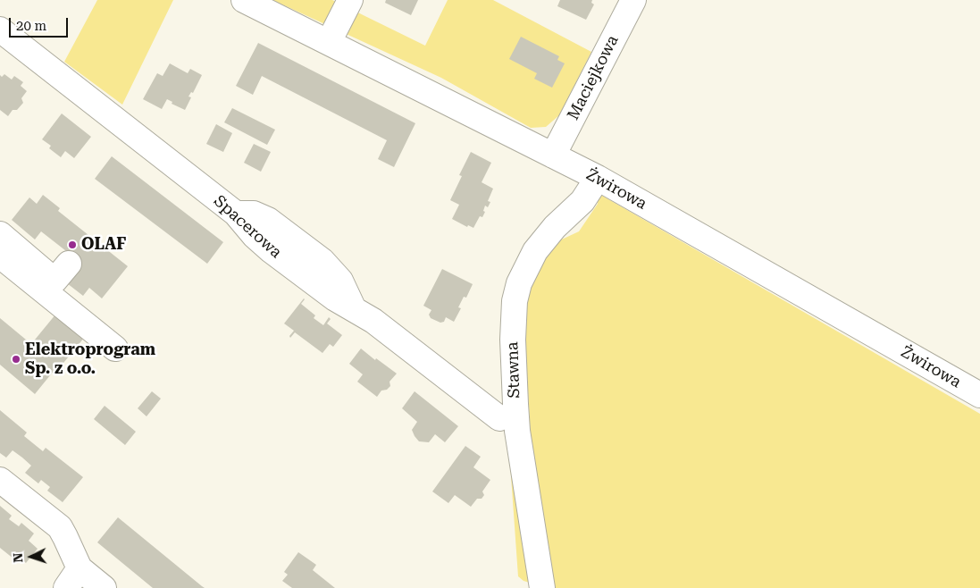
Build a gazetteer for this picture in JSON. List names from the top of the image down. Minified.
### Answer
{"streets":{"street":["Maciejkowa","Żwirowa","Spacerowa","Stawna"]},"crossings":[["Maciejkowa","Żwirowa"],["Żwirowa","Stawna"]],"places":["OLAF","Elektroprogram Sp. z o.o."],"scale_bar":"20 m","north":"left"}
